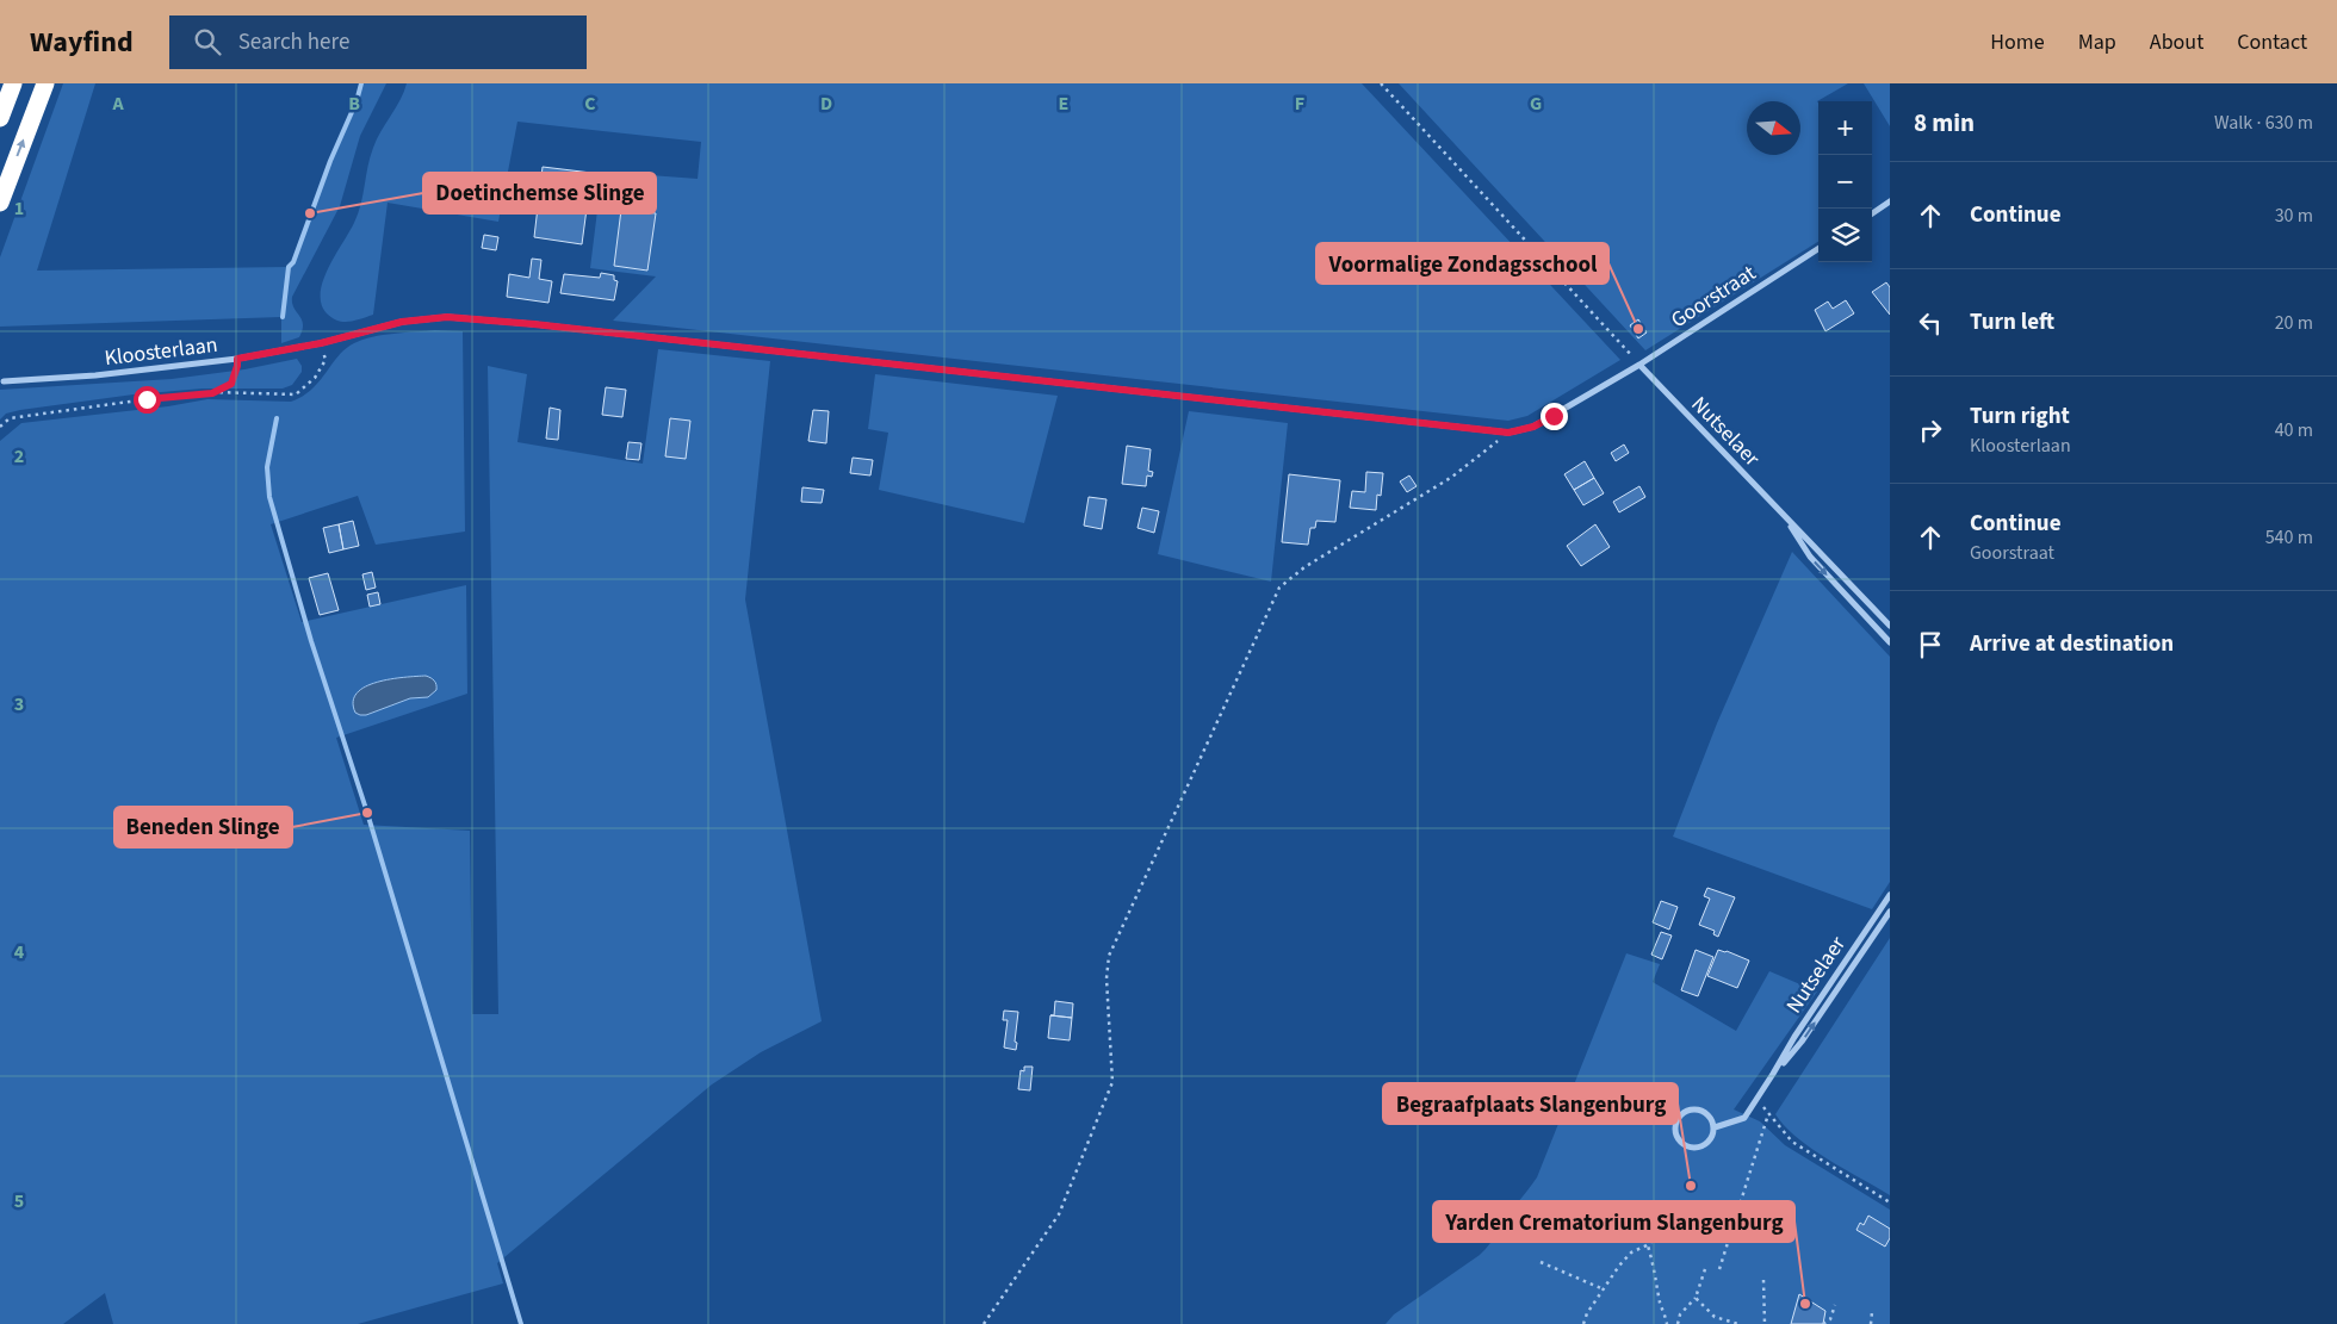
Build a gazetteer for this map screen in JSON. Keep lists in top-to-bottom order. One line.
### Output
{"streets":{"street":["Goorstraat","Kloosterlaan","Nutselaer"]},"crossings":[["Goorstraat","Kloosterlaan"],["Goorstraat","Nutselaer"]],"places":["Doetinchemse Slinge","Voormalige Zondagsschool","Beneden Slinge","Begraafplaats Slangenburg","Yarden Crematorium Slangenburg"],"north":"right","page":{"header":"Wayfind","search":"Search here","nav":["Home","Map","About","Contact"],"heading":["8 min","Walk · 630 m"],"map_buttons":["+","−"],"list":[["Continue","30 m"],["Turn left","20 m"],["Turn right","Kloosterlaan","40 m"],["Continue","Goorstraat","540 m"],"Arrive at destination"]},"grid":{"columns":["A","B","C","D","E","F","G"],"rows":["1","2","3","4","5"]}}
